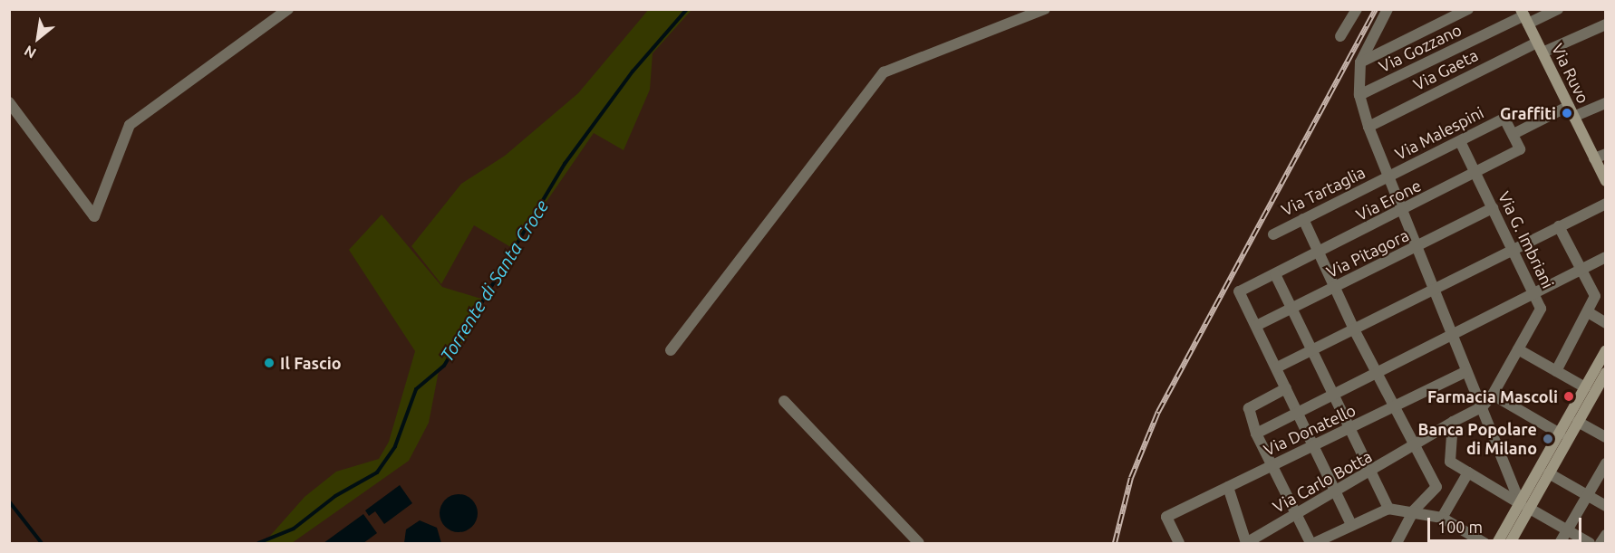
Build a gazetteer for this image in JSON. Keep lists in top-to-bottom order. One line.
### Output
{"streets":{"main road":["Via Ruvo"],"street":["Via Gozzano","Via Gaeta","Via Malespini","Via Tartaglia","Via Erone","Via G. Imbriani","Via Pitagora","Via Donatello","Via Carlo Botta"]},"crossings":[["Via Gozzano","Via Ruvo"],["Via Gaeta","Via Ruvo"],["Via Malespini","Via Tartaglia"],["Via Malespini","Via Erone"],["Via Malespini","Via G. Imbriani"],["Via Erone","Via G. Imbriani"],["Via Erone","Via Pitagora"],["Via G. Imbriani","Via Pitagora"],["Via G. Imbriani","Via Carlo Botta"]],"water":["Torrente di Santa Croce"],"places":["Graffiti","Il Fascio","Farmacia Mascoli","Banca Popolare di Milano"],"scale_bar":"100 m","north":"bottom left"}
